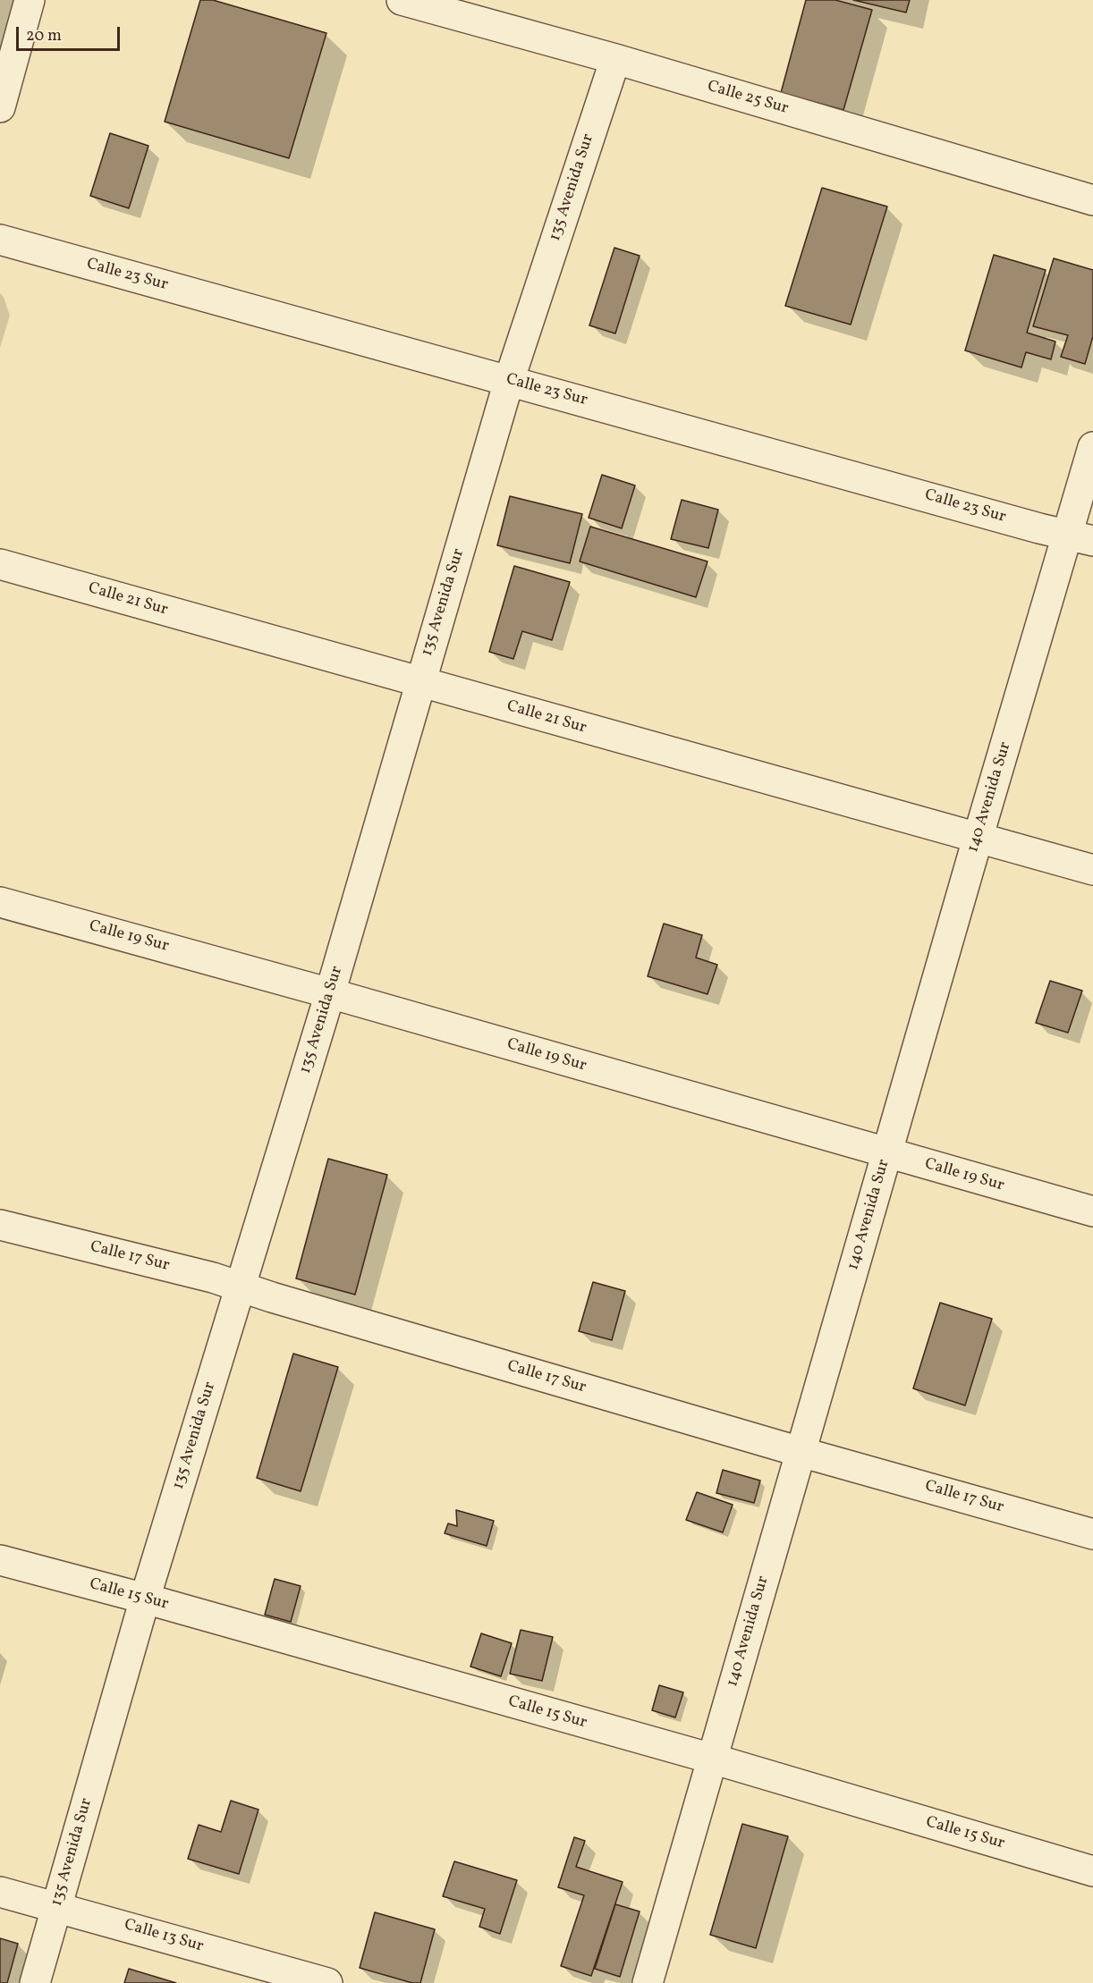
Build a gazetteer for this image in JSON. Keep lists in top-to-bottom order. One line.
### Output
{"streets":{"street":["Calle 25 Sur","135 Avenida Sur","Calle 23 Sur","Calle 21 Sur","140 Avenida Sur","Calle 19 Sur","Calle 17 Sur","Calle 15 Sur","Calle 13 Sur"]},"crossings":[["Calle 25 Sur","135 Avenida Sur"],["135 Avenida Sur","Calle 23 Sur"],["135 Avenida Sur","Calle 21 Sur"],["135 Avenida Sur","Calle 19 Sur"],["135 Avenida Sur","Calle 17 Sur"],["135 Avenida Sur","Calle 15 Sur"],["135 Avenida Sur","Calle 13 Sur"],["Calle 23 Sur","140 Avenida Sur"],["Calle 21 Sur","140 Avenida Sur"],["140 Avenida Sur","Calle 19 Sur"],["140 Avenida Sur","Calle 17 Sur"],["140 Avenida Sur","Calle 15 Sur"]],"scale_bar":"20 m"}
